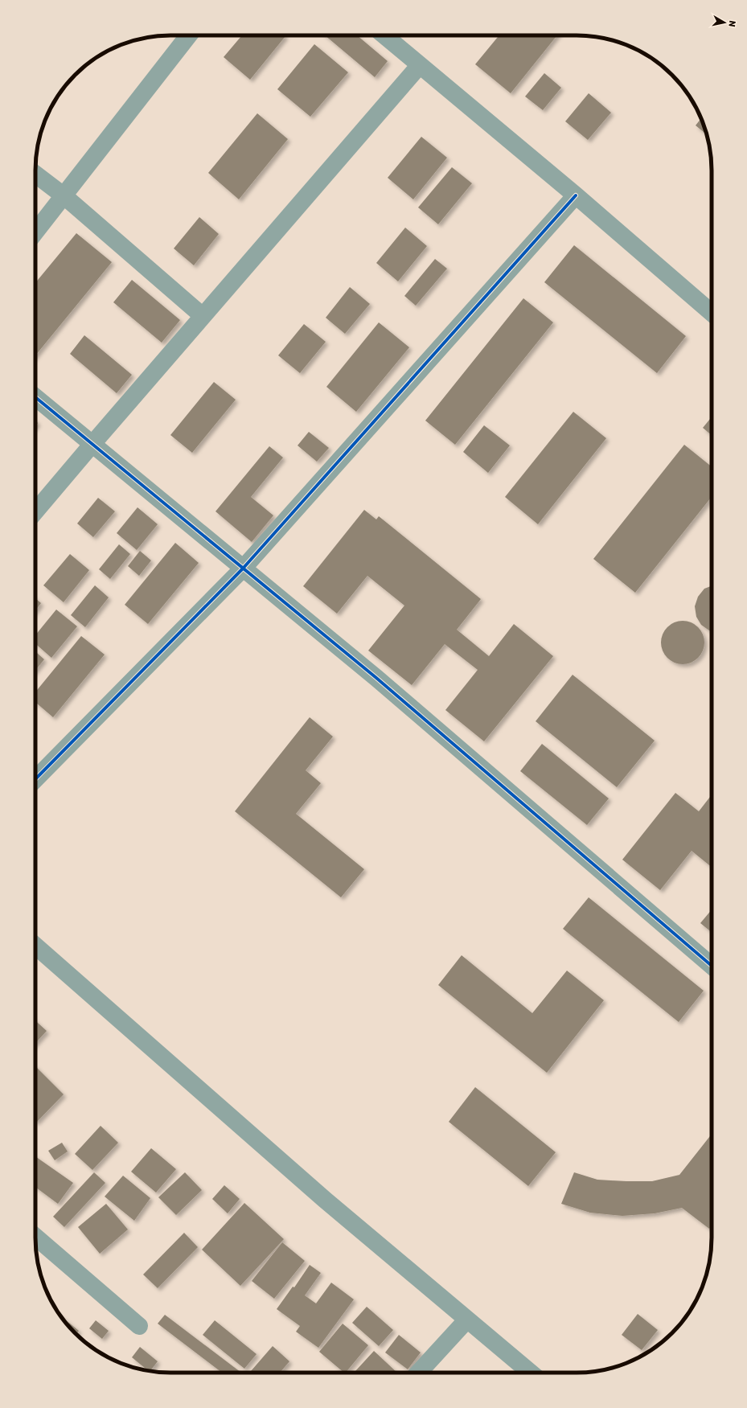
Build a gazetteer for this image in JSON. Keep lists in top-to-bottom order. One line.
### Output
{"north":"right"}
